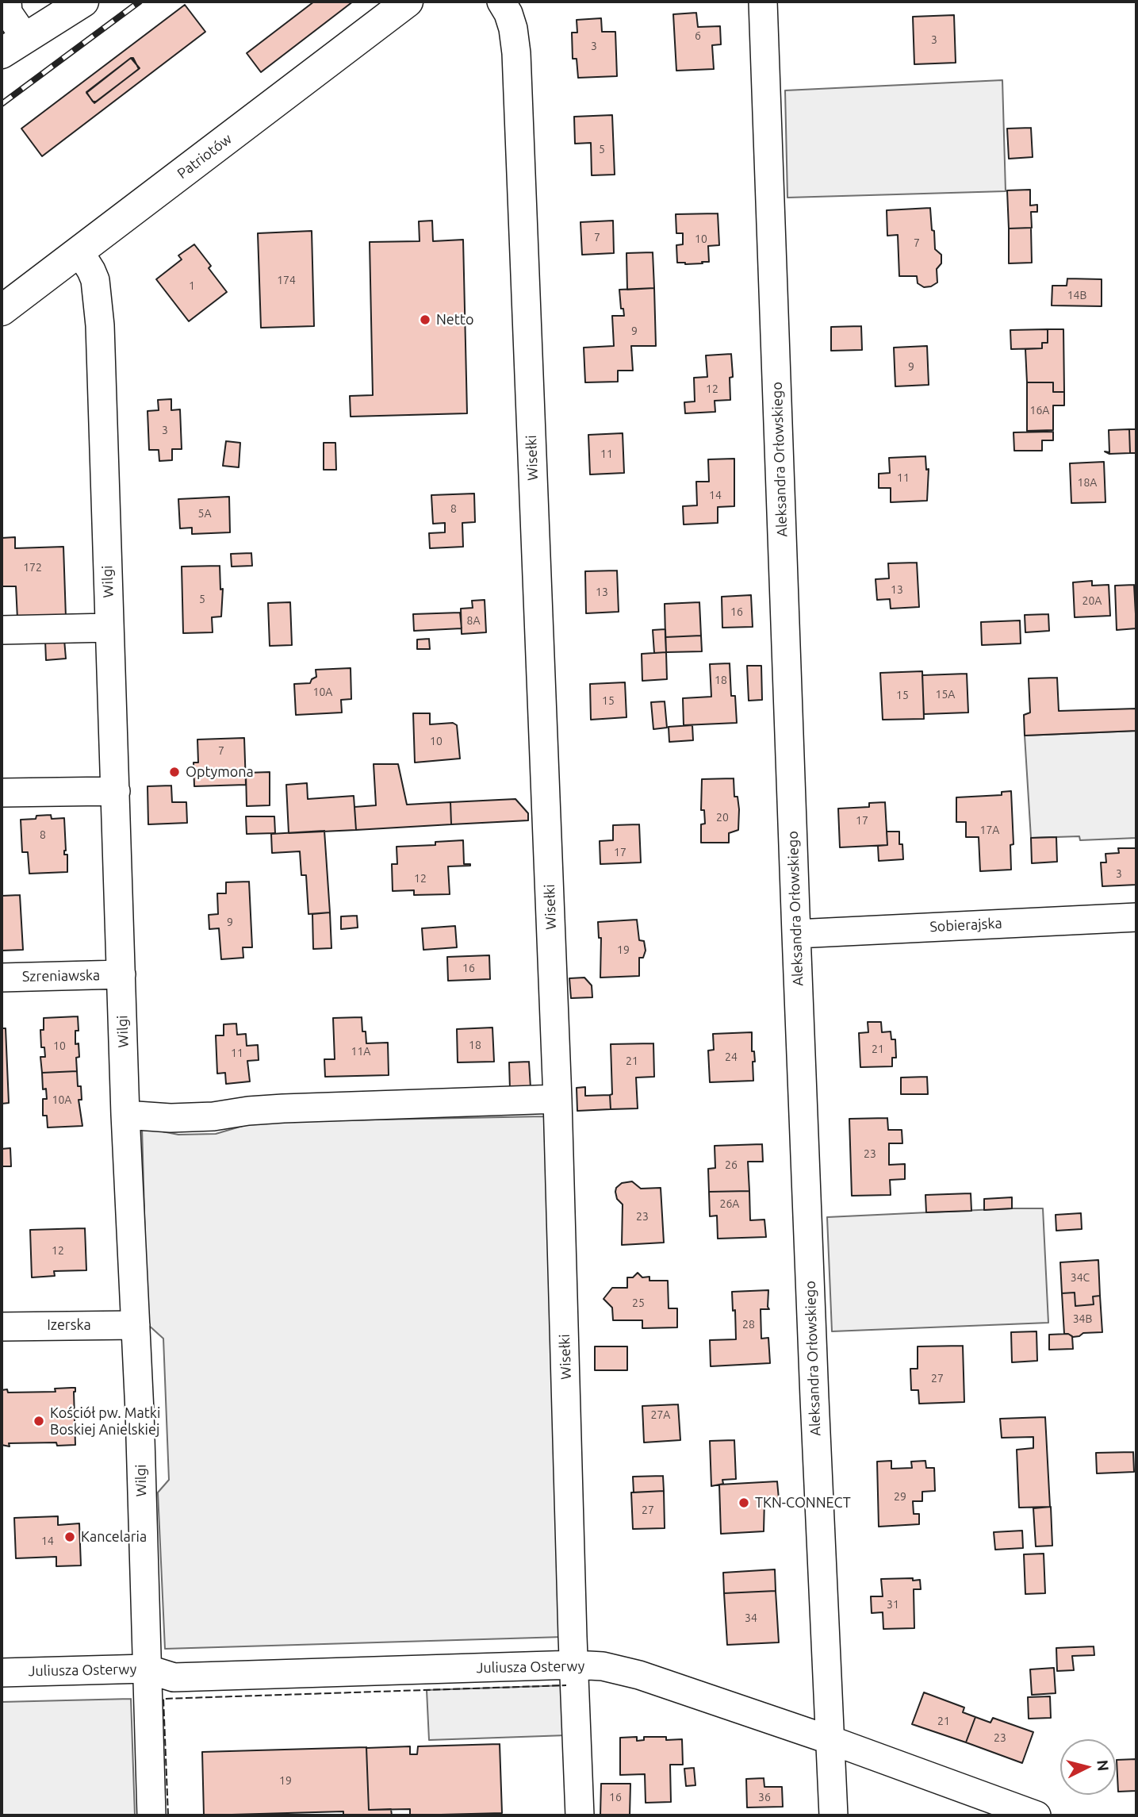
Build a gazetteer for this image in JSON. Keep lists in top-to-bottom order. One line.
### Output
{"streets":{"main road":["Patriotów"],"street":["Wisełki","Aleksandra Orłowskiego","Wilgi","Sobierajska","Szreniawska","Izerska","Juliusza Osterwy"]},"crossings":[["Patriotów","Wilgi"],["Wisełki","Juliusza Osterwy"],["Aleksandra Orłowskiego","Sobierajska"],["Aleksandra Orłowskiego","Juliusza Osterwy"],["Wilgi","Szreniawska"],["Wilgi","Izerska"],["Wilgi","Juliusza Osterwy"]],"places":["Netto","Optymona","Kościół pw. Matki Boskiej Anielskiej","TKN-CONNECT","Kancelaria"],"house_numbers":["6","3","3","5","7","10","7","174","1","14B","9","9","12","16A","3","11","11","18A","14","8","5A","172","13","13","5","20A","16","8A","18","10A","15A","15","15","10","7","20","17","17A","8","17","3","12","9","19","16","18","10","21","11A","11","24","21","10A","23","26","26A","23","12","34C","25","34B","28","27","27A","29","27","14","31","34","21","23","19","16","36"],"north":"right"}
